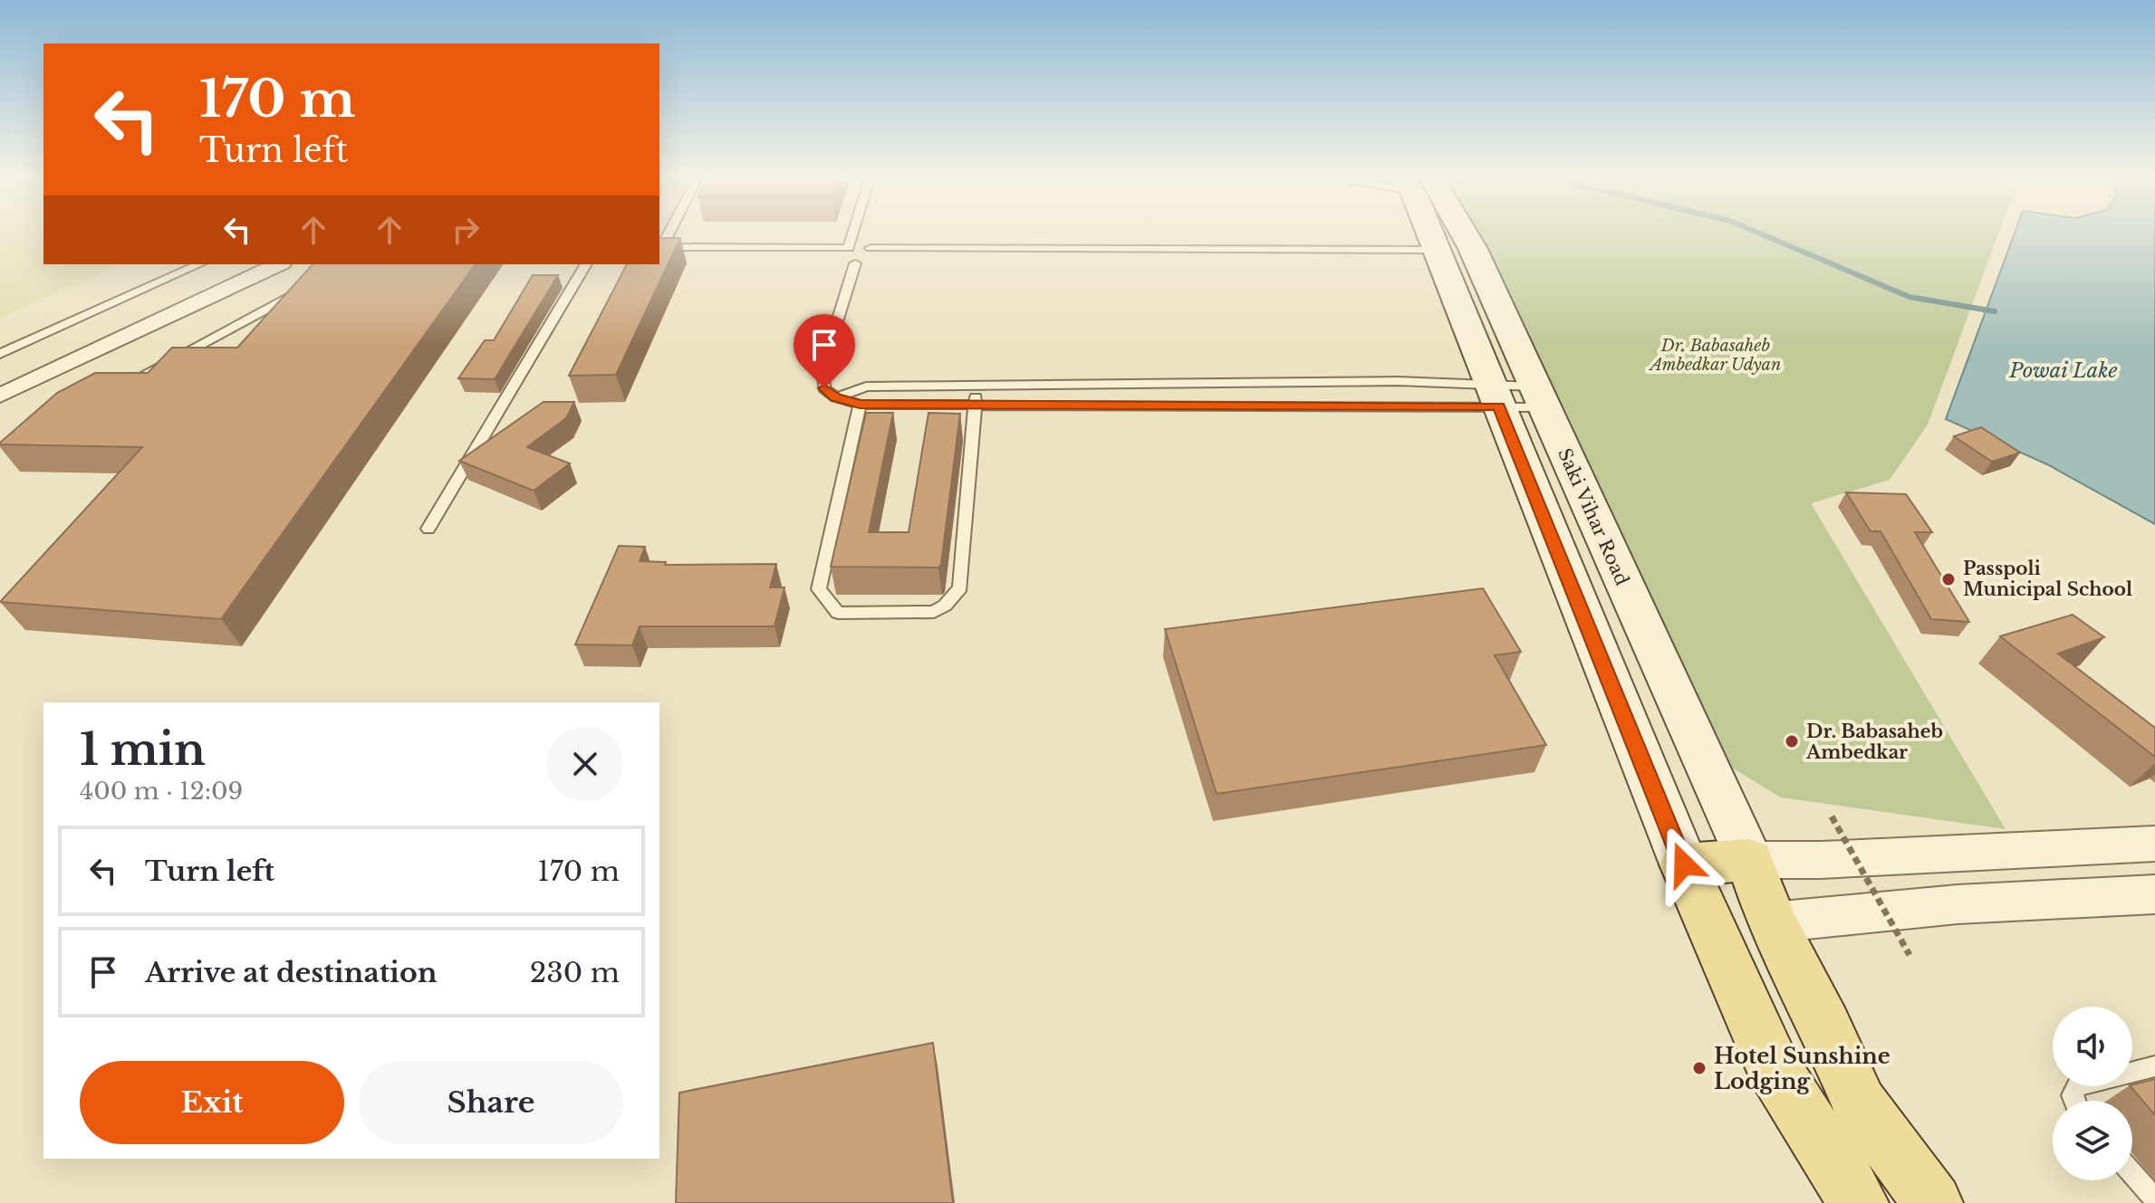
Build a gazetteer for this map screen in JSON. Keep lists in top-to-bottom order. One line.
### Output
{"streets":{"main road":["Saki Vihar Road"]},"water":["Powai Lake"],"parks":["Dr. Babasaheb Ambedkar Udyan"],"places":["Passpoli Municipal School","Dr. Babasaheb Ambedkar","Hotel Sunshine Lodging"],"page":{"turn":["170 m","Turn left"],"heading":["1 min","400 m · 12:09"],"list":[{"name":"Turn left","value":"170 m"},{"name":"Arrive at destination","value":"230 m"}],"buttons":["Exit","Share"]}}
